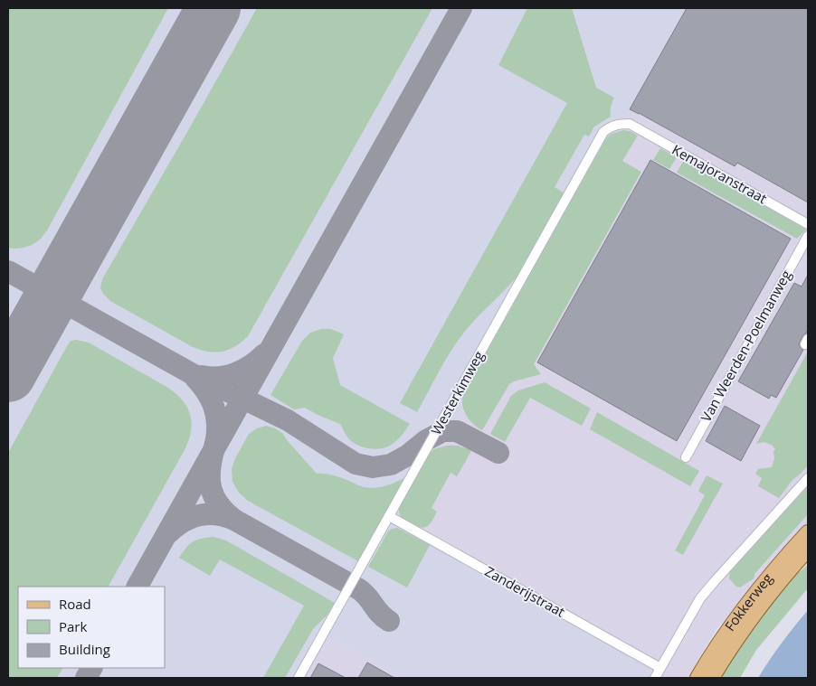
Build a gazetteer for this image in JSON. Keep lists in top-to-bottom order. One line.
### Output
{"streets":{"main road":["Fokkerweg"],"street":["Kemajoranstraat","Van Weerden-Poelmanweg","Westerkimweg","Zanderijstraat"]},"crossings":[["Kemajoranstraat","Westerkimweg"],["Westerkimweg","Zanderijstraat"]],"legend":["Road","Park","Building"]}
